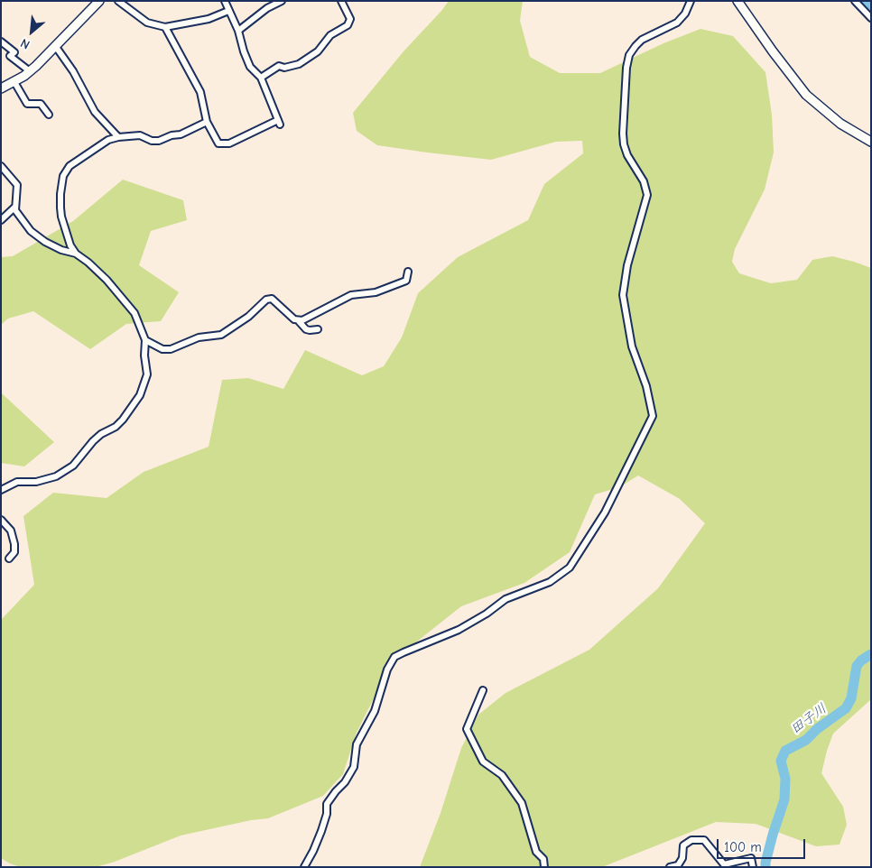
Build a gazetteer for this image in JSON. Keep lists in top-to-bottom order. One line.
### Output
{"water":["田子川"],"scale_bar":"100 m","north":"bottom left"}
